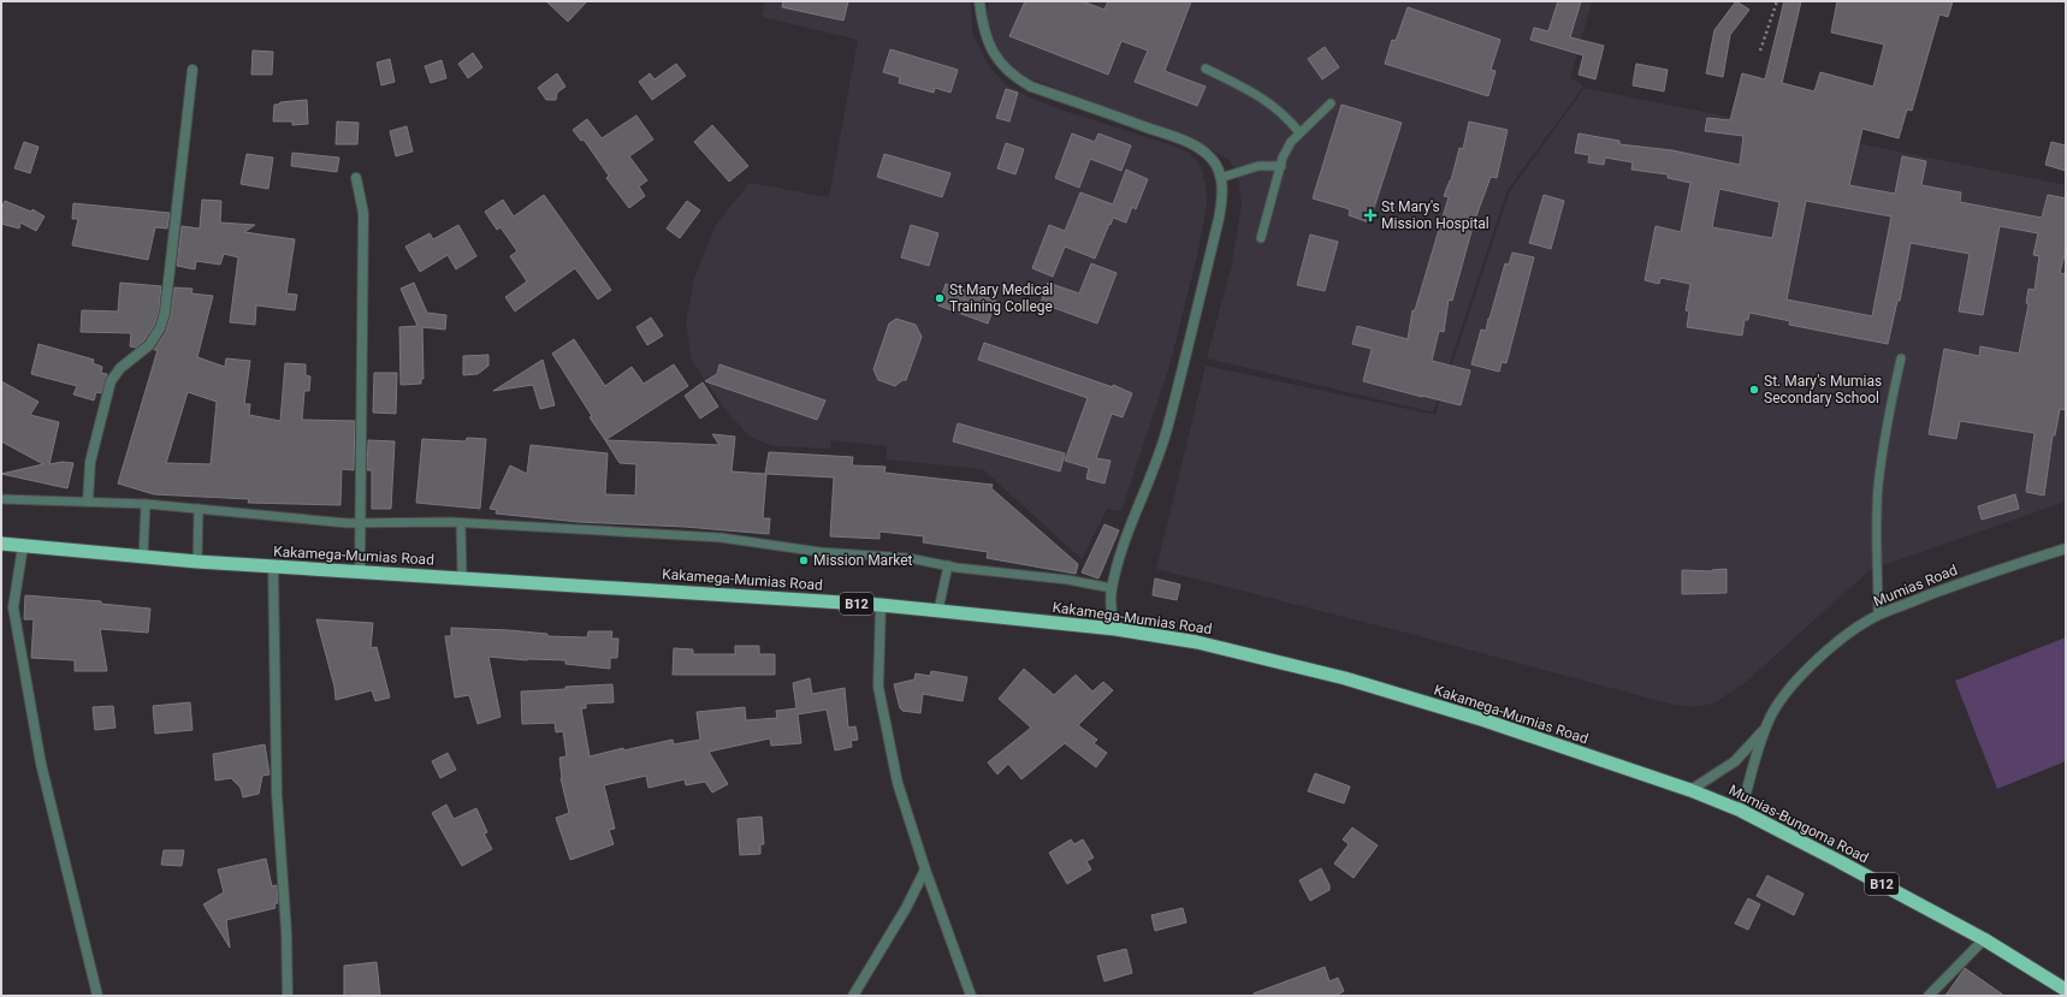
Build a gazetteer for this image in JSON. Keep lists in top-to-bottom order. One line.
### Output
{"streets":{"highway":["Kakamega-Mumias Road","B12","Mumias-Bungoma Road"],"street":["Mumias Road"]},"crossings":[["Kakamega-Mumias Road","Mumias Road"],["Kakamega-Mumias Road","Mumias-Bungoma Road"],["Mumias Road","Mumias-Bungoma Road"]],"places":{"health":["St Mary's Mission Hospital"],"other":["St Mary Medical Training College","St. Mary's Mumias Secondary School","Mission Market"]}}
